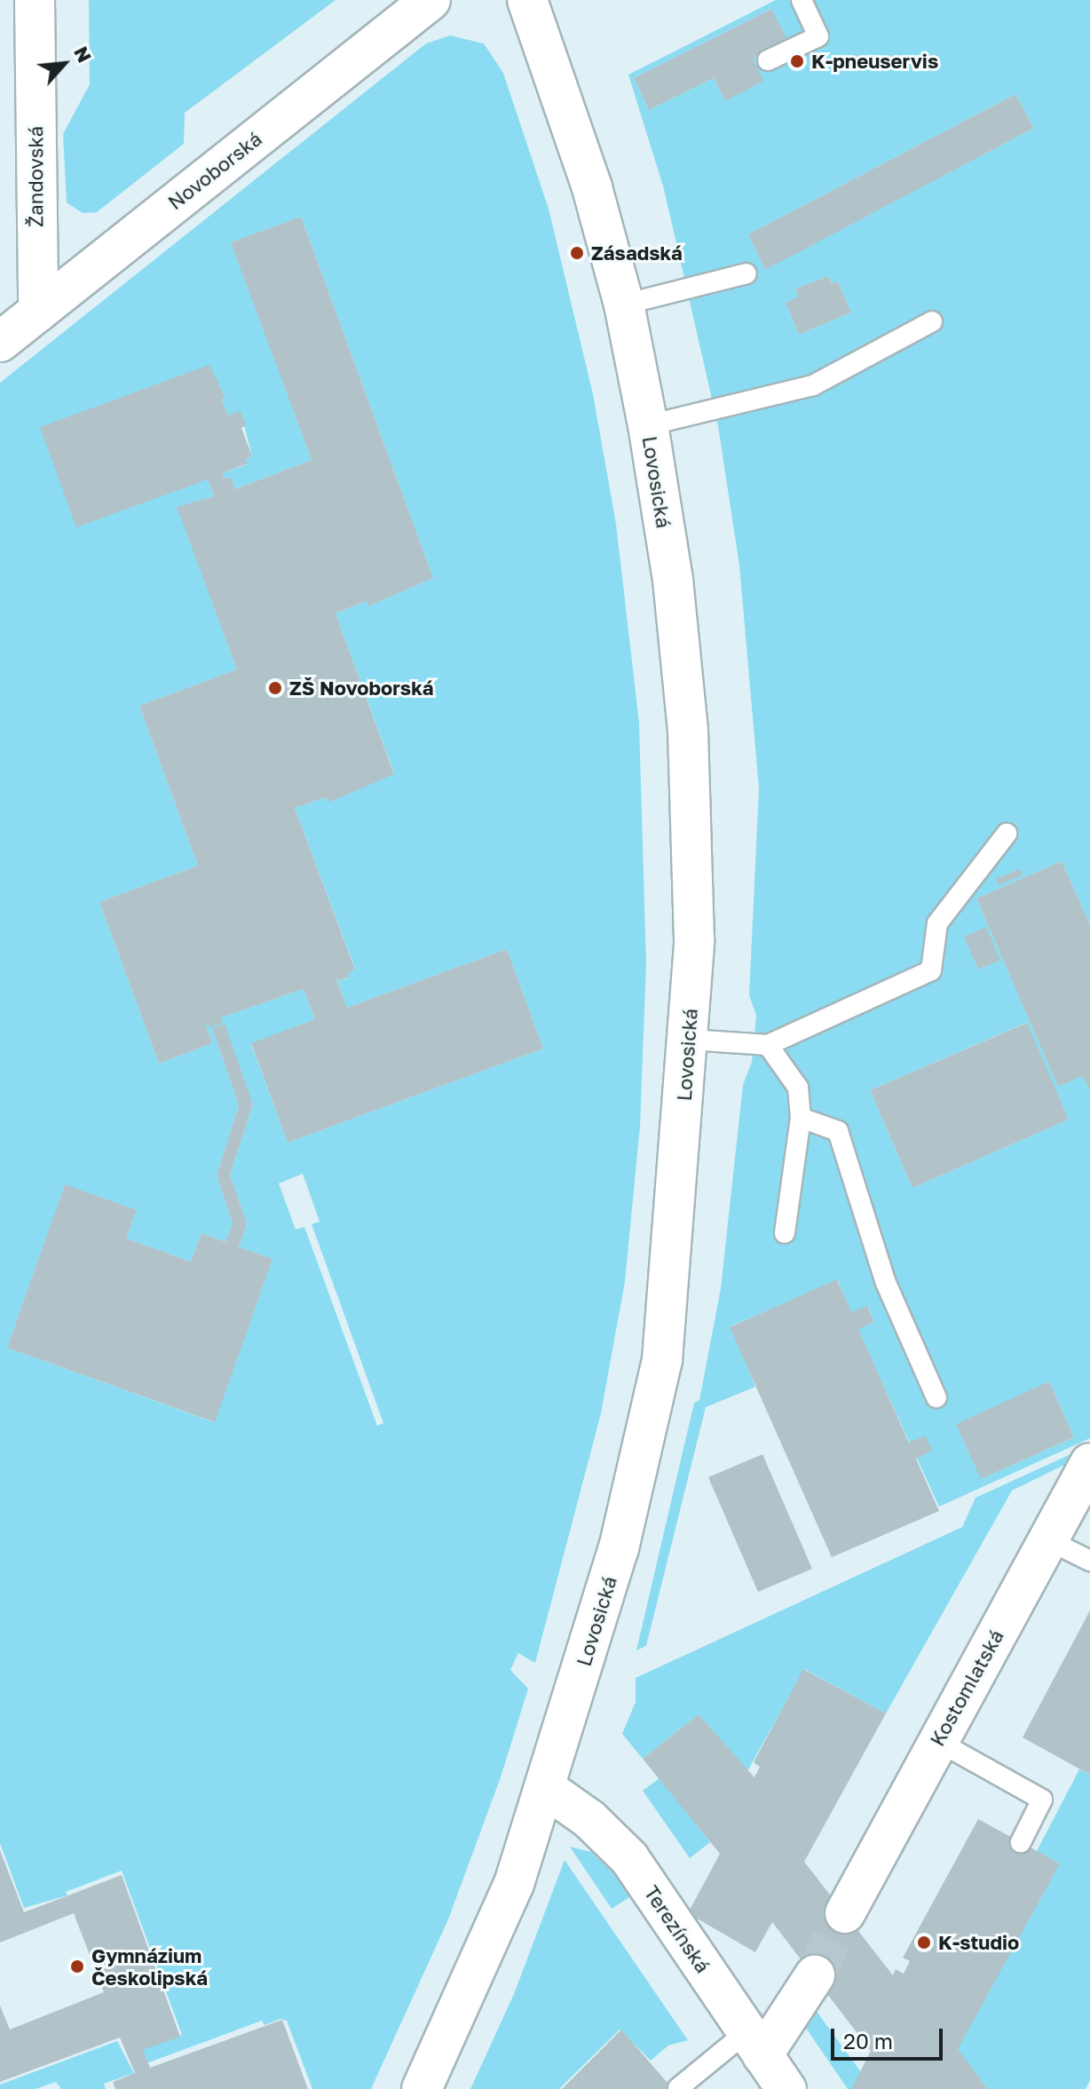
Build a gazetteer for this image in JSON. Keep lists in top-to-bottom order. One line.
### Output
{"streets":{"street":["Novoborská","Žandovská","Lovosická","Kostomlatská","Terezínská"]},"crossings":[["Novoborská","Žandovská"],["Lovosická","Terezínská"]],"places":["K-pneuservis","Zásadská","ZŠ Novoborská","K-studio","Gymnázium Českolipská"],"scale_bar":"20 m","north":"top right"}
